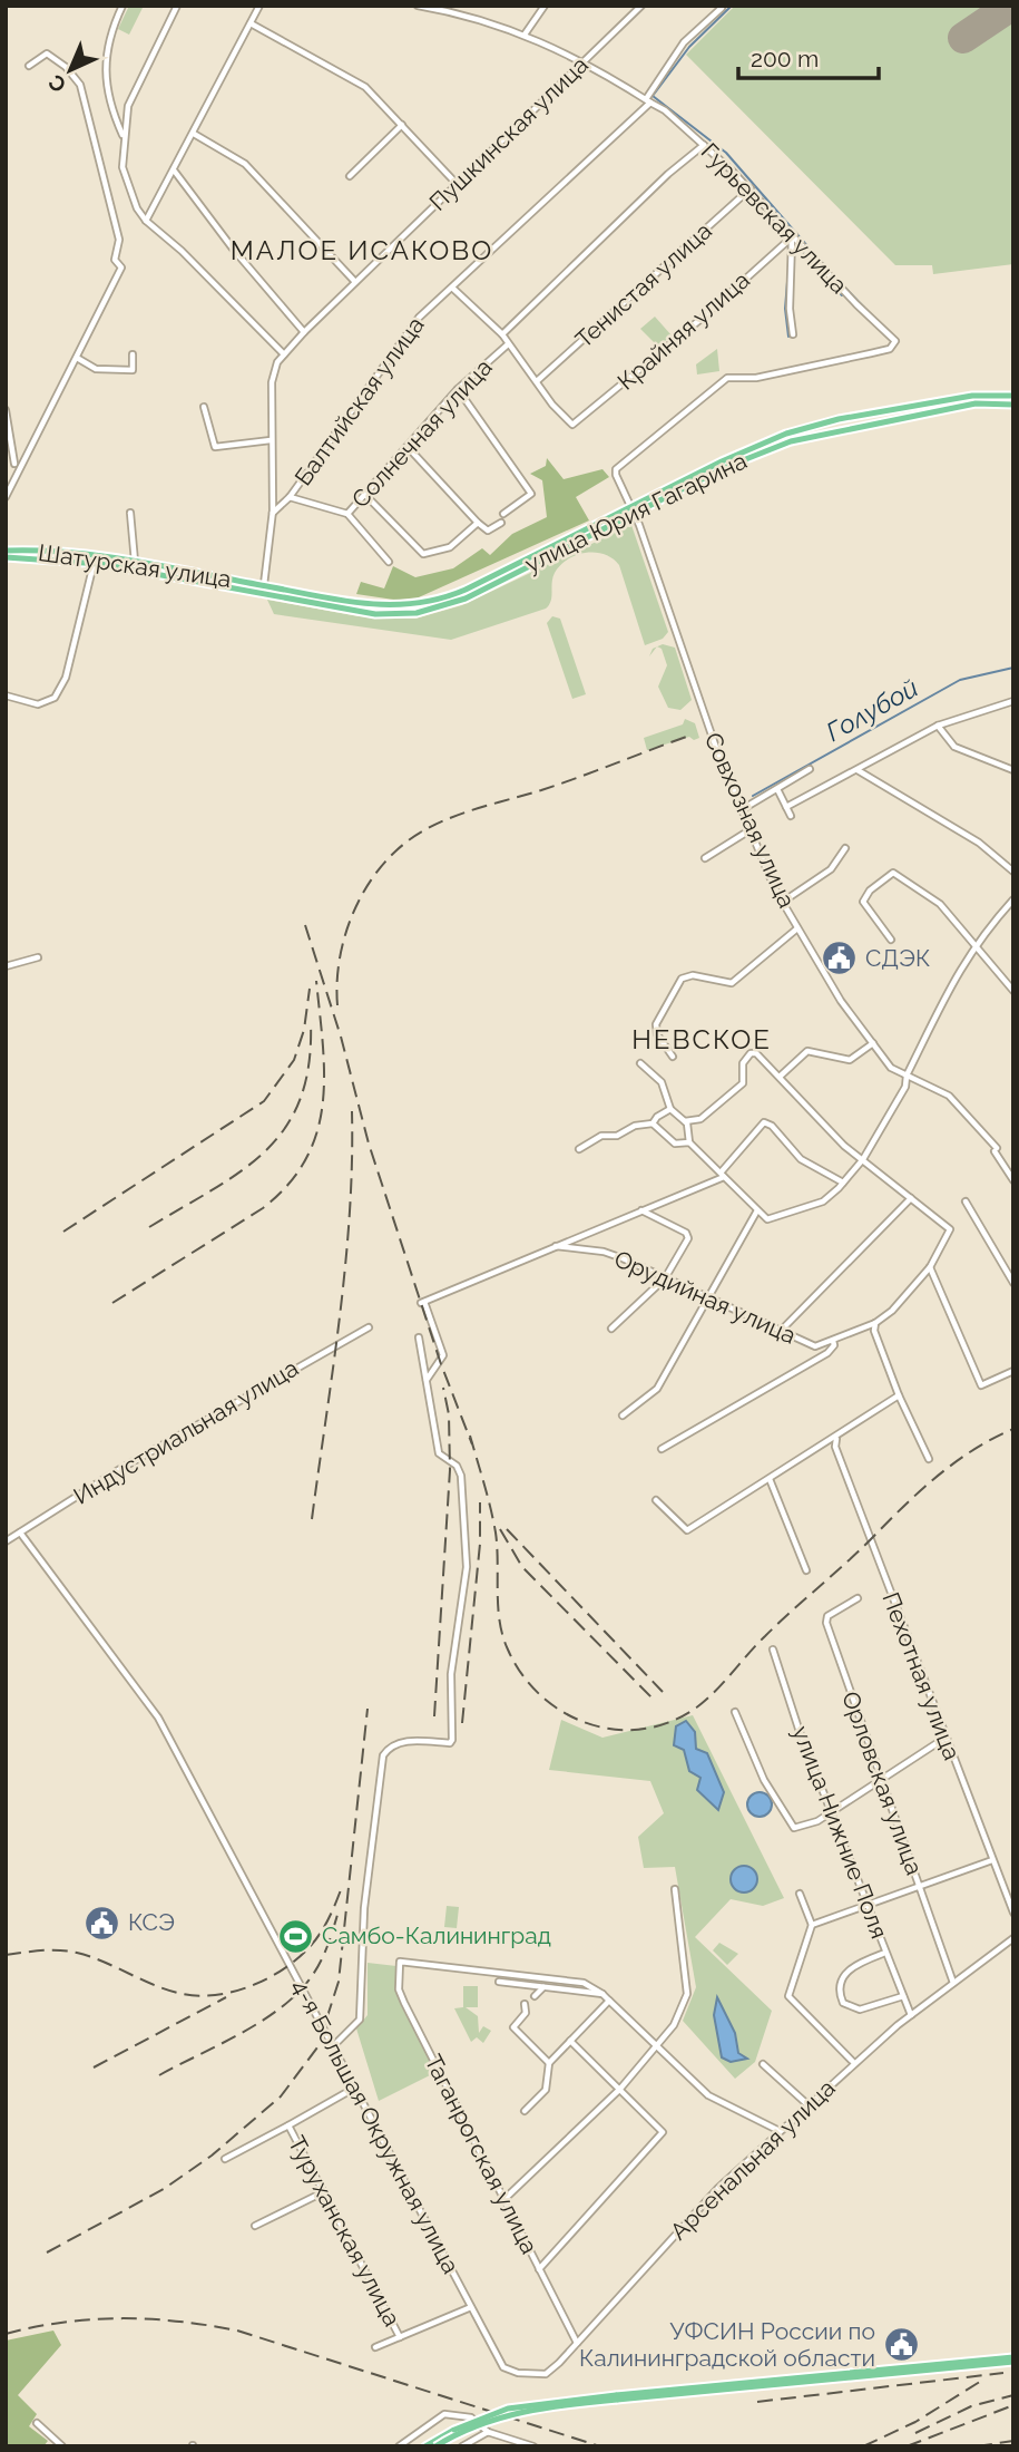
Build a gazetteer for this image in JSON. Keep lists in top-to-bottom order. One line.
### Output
{"streets":{"main road":["улица Юрия Гагарина","Шатурская улица"],"street":["Пушкинская улица","Гурьевская улица","Тенистая улица","Крайняя улица","Балтийская улица","Солнечная улица","Совхозная улица","Орудийная улица","Индустриальная улица","Пехотная улица","Орловская улица","улица Нижние Поля","4-я Большая Окружная улица","Таганрогская улица","Арсенальная улица","Туруханская улица"]},"crossings":[["Пушкинская улица","Гурьевская улица"],["Пушкинская улица","Балтийская улица"],["Пушкинская улица","улица Юрия Гагарина"],["Пушкинская улица","Шатурская улица"],["Гурьевская улица","Тенистая улица"],["Гурьевская улица","Крайняя улица"],["Гурьевская улица","Балтийская улица"],["Гурьевская улица","Солнечная улица"],["Гурьевская улица","Совхозная улица"],["Тенистая улица","Крайняя улица"],["Балтийская улица","Солнечная улица"],["улица Юрия Гагарина","Шатурская улица"],["улица Юрия Гагарина","Совхозная улица"],["Индустриальная улица","4-я Большая Окружная улица"],["Орловская улица","Арсенальная улица"],["улица Нижние Поля","Арсенальная улица"],["4-я Большая Окружная улица","Арсенальная улица"],["4-я Большая Окружная улица","Туруханская улица"],["Таганрогская улица","Арсенальная улица"]],"districts":["МАЛОЕ ИСАКОВО","НЕВСКОЕ"],"water":["Голубой"],"places":{"public building":["СДЭК","КСЭ","УФСИН России по Калининградской области"],"sports":["Самбо-Калининград"]},"scale_bar":"200 m","north":"bottom left"}
